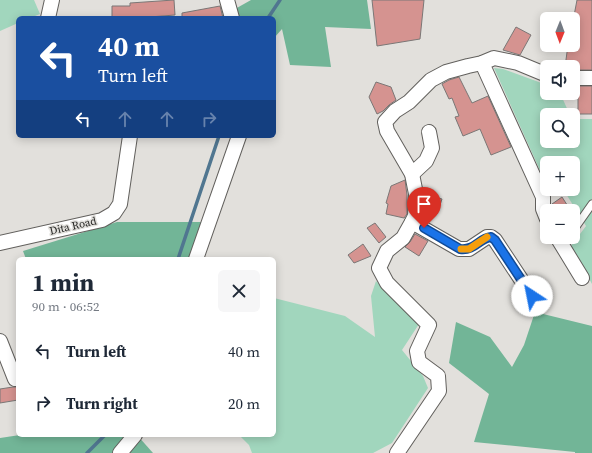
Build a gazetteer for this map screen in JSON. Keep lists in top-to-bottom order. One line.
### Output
{"streets":{"street":["Dita Road"]},"north":"bottom","page":{"map_buttons":["+","−"],"turn":["40 m","Turn left"],"heading":["1 min","90 m · 06:52"],"list":[{"name":"Turn left","value":"40 m"},{"name":"Turn right","value":"20 m"}]}}
